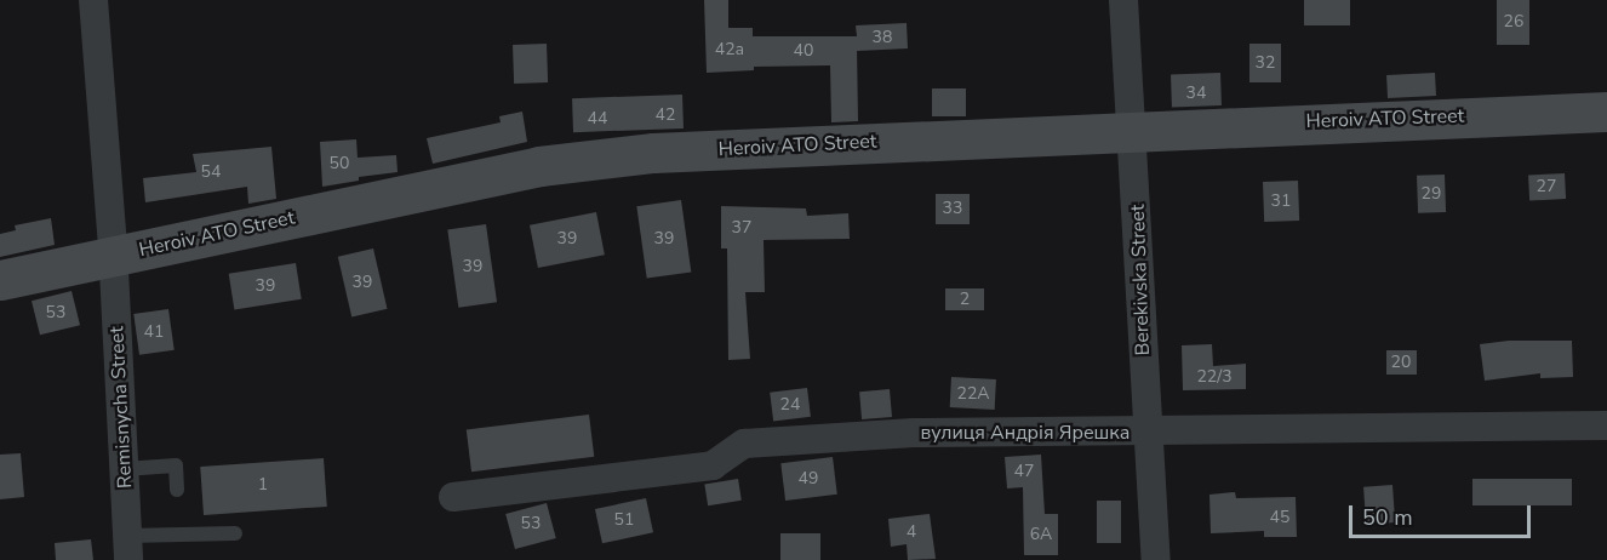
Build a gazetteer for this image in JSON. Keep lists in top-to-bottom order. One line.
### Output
{"streets":{"street":["Heroiv ATO Street","Berekivska Street","Remisnycha Street","вулиця Андрія Ярешка"]},"crossings":[["Heroiv ATO Street","Berekivska Street"],["Heroiv ATO Street","Remisnycha Street"],["Berekivska Street","вулиця Андрія Ярешка"]],"house_numbers":["26","38","42а","40","32","34","42","44","50","54","27","29","31","33","37","39","39","39","39","39","2","53","41","20","22/3","22А","24","47","49","1","45","51","53","4","6A"],"scale_bar":"50 m"}
